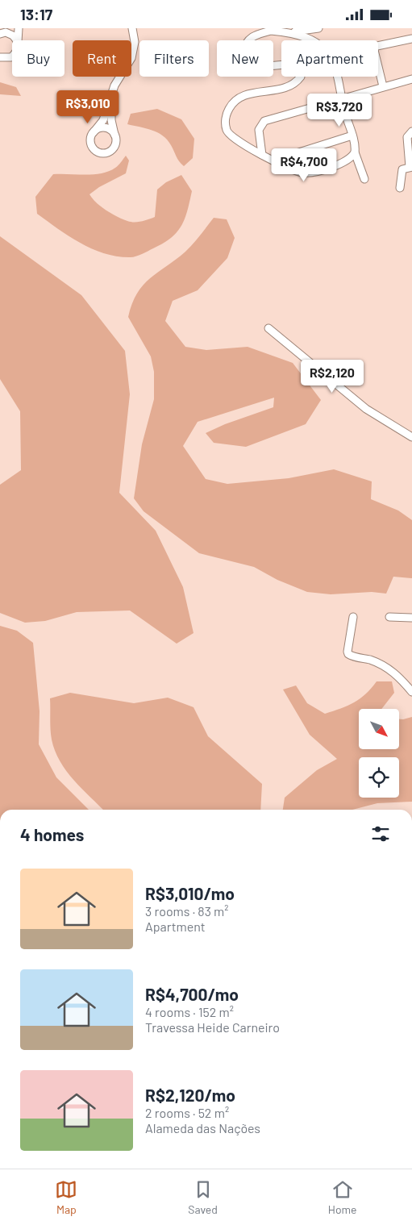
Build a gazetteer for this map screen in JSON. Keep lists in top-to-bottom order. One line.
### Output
{"north":"bottom right","page":{"status":"13:17","chip":["Buy","Rent","Filters","New","Apartment"],"price":["R$3,010","R$3,720","R$4,700","R$2,120"],"heading":"4 homes","list":[{"name":"R$3,010/mo","note":"3 rooms · 83 m² · Apartment"},{"name":"R$4,700/mo","note":"4 rooms · 152 m² · Travessa Heide Carneiro"},{"name":"R$2,120/mo","note":"2 rooms · 52 m² · Alameda das Nações"}],"tabs":["Map","Saved","Home"]}}
